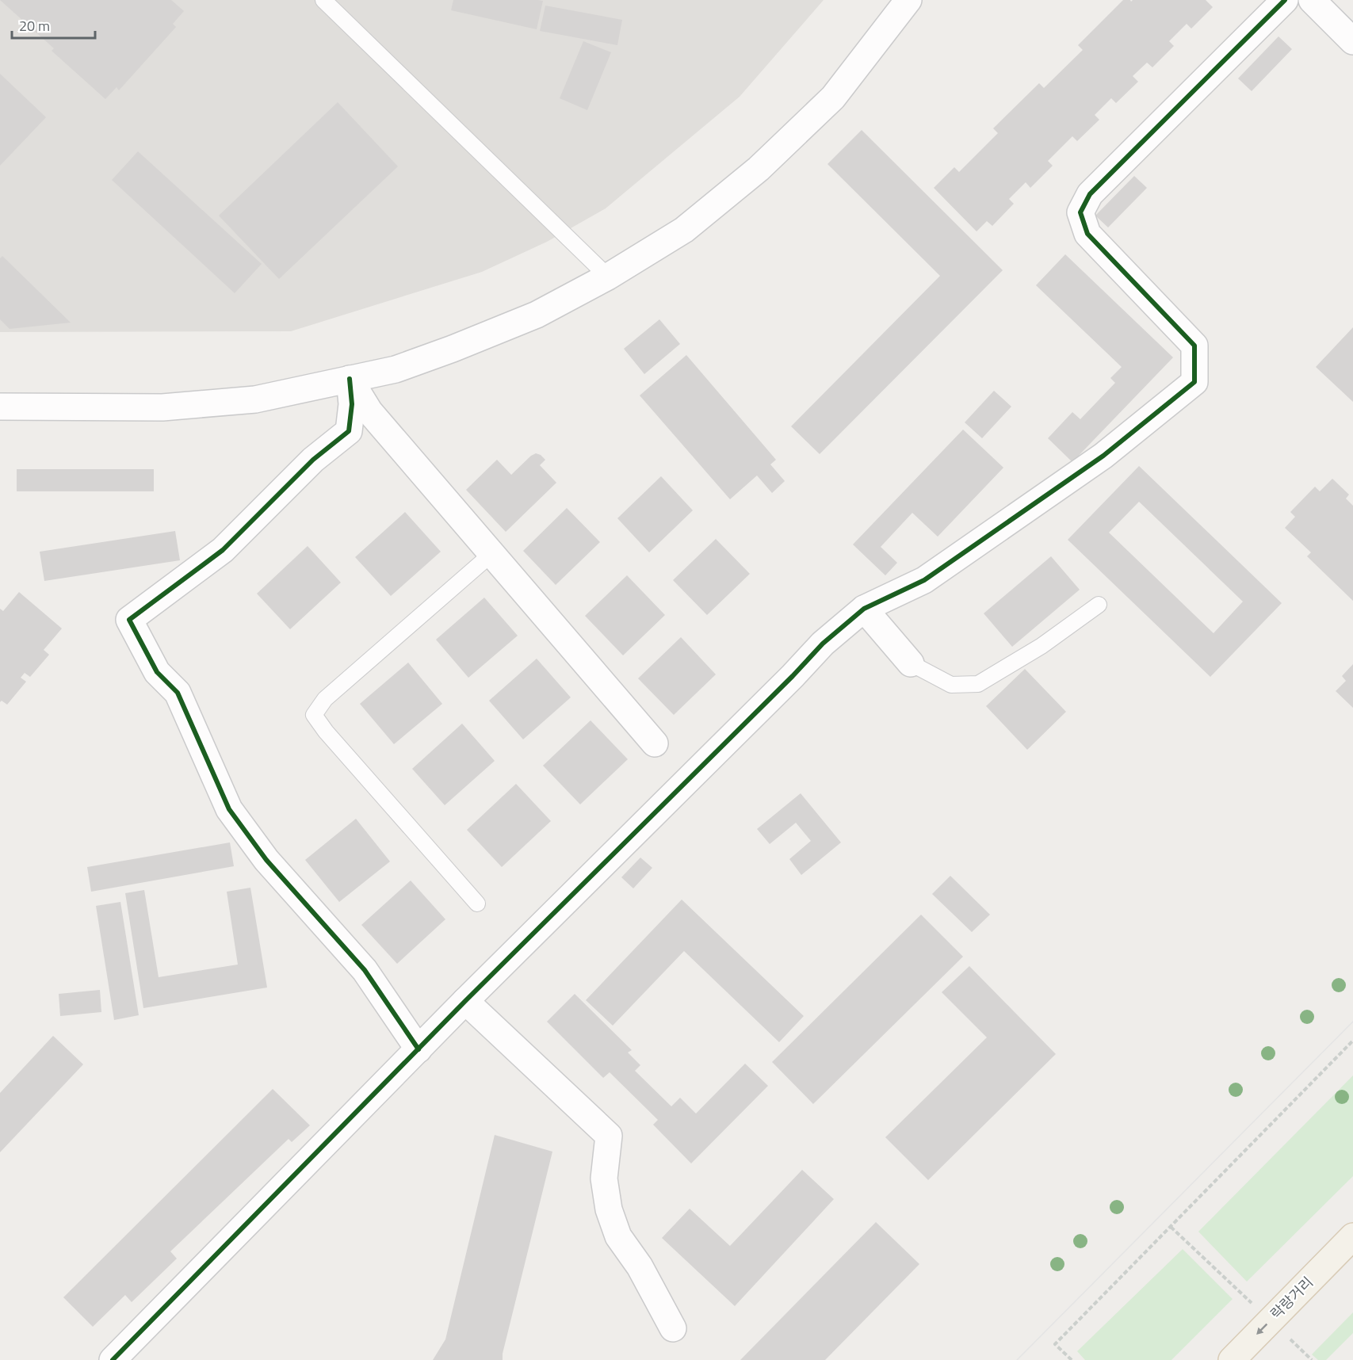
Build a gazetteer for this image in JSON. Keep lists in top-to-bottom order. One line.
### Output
{"streets":{"main road":["락랑거리"]},"scale_bar":"20 m"}
